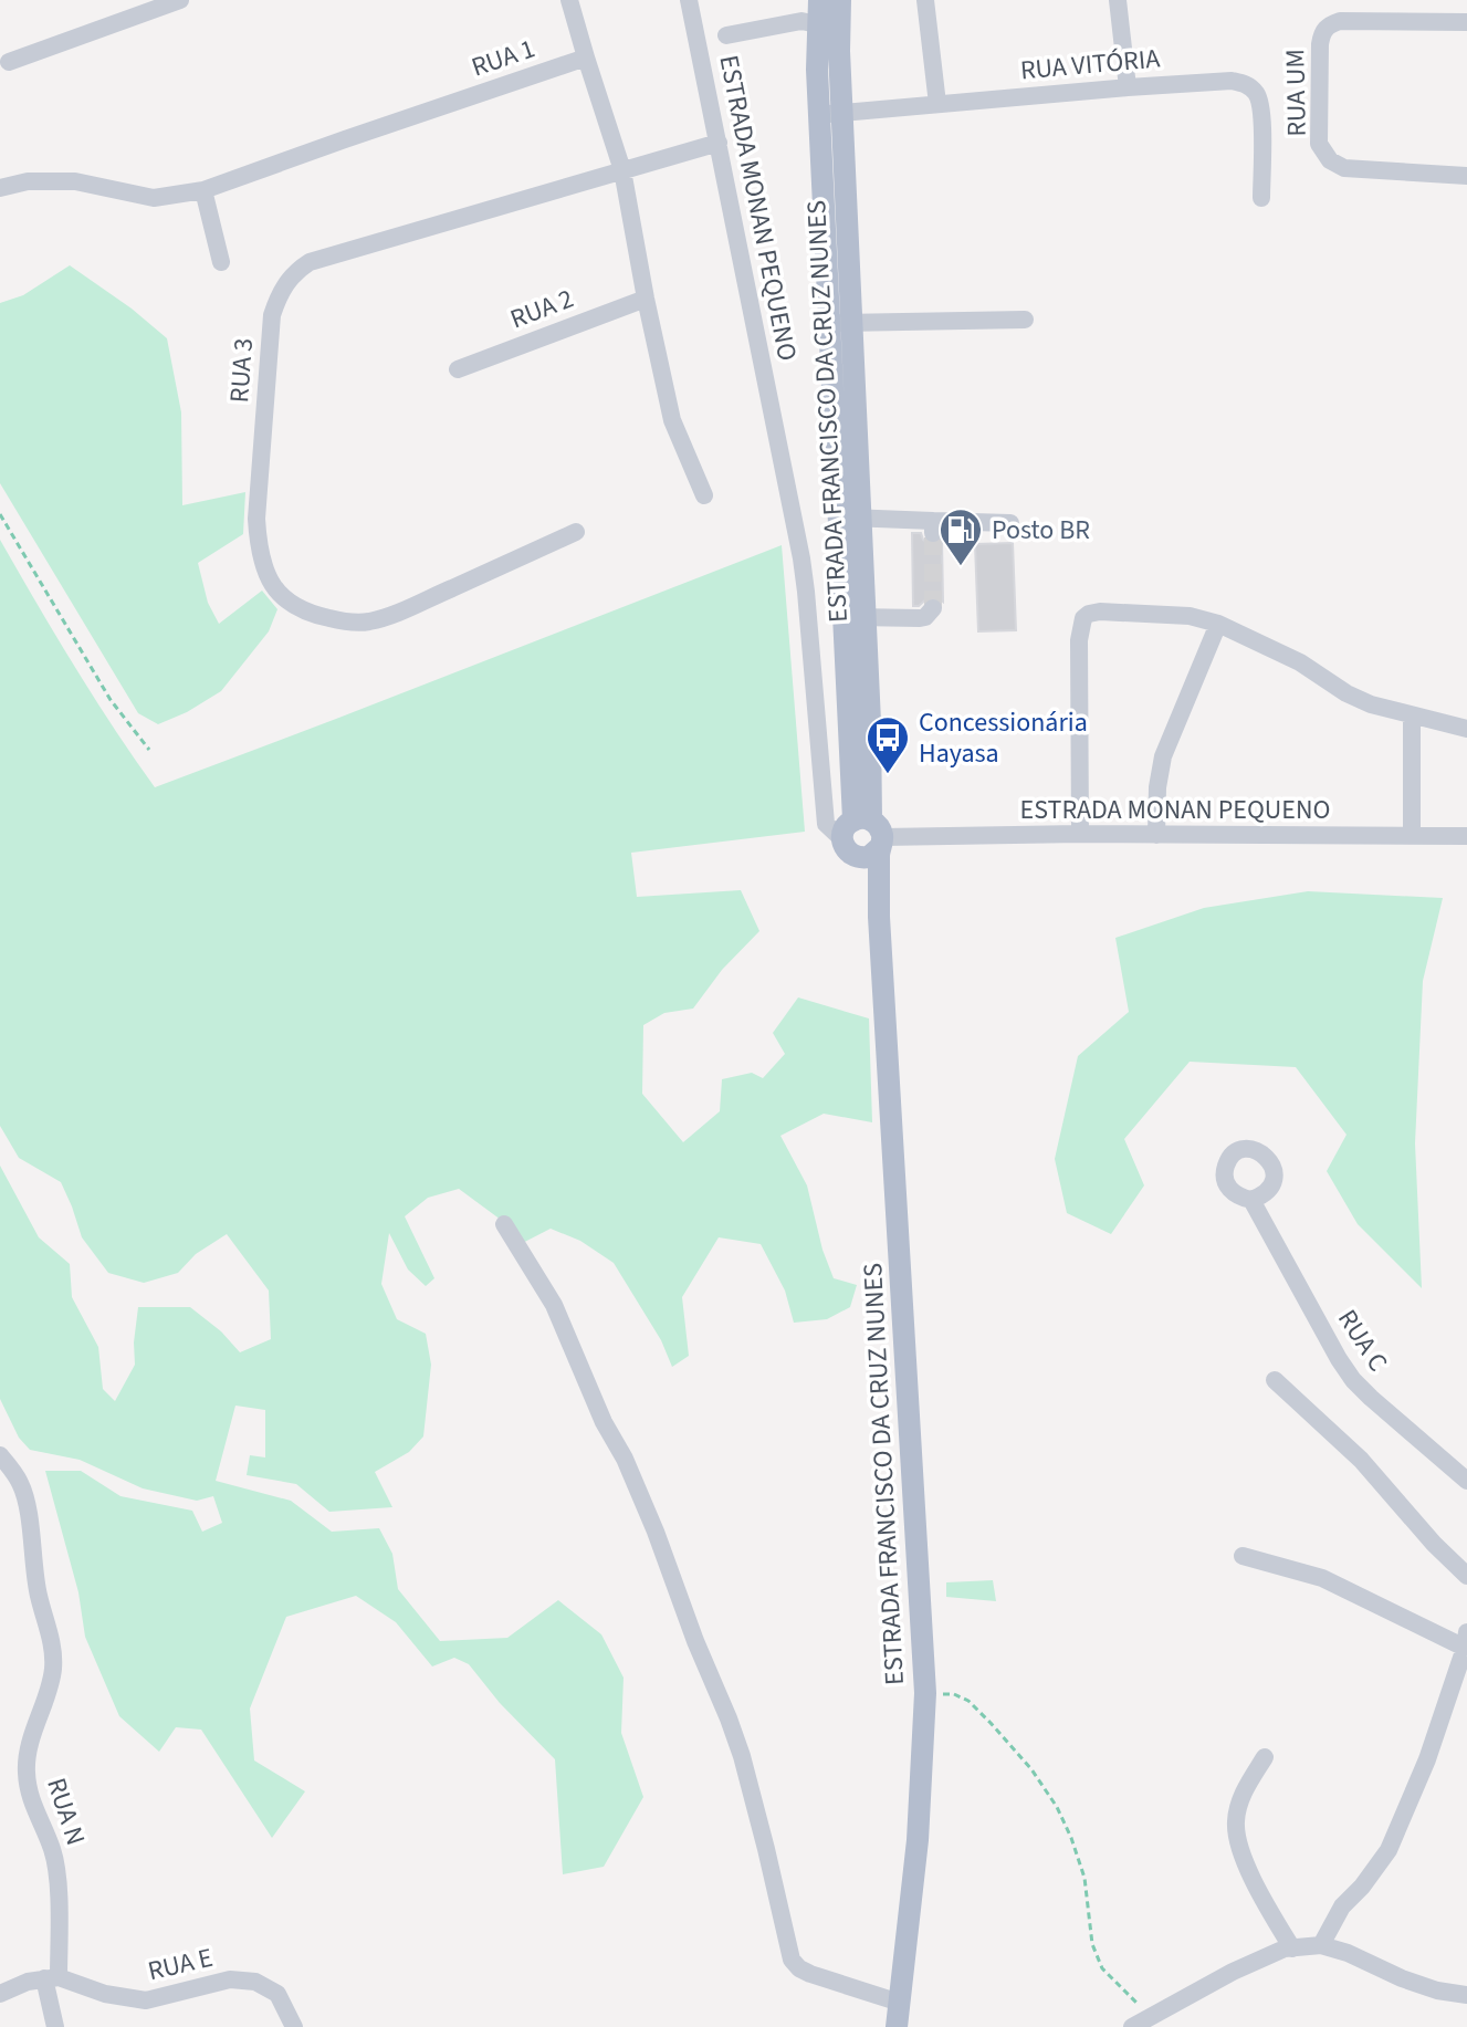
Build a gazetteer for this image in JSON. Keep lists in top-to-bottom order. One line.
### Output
{"streets":{"main road":["ESTRADA FRANCISCO DA CRUZ NUNES"],"street":["RUA 1","RUA VITÓRIA","RUA UM","ESTRADA MONAN PEQUENO","RUA 2","RUA 3","RUA C","RUA N","RUA E"]},"crossings":[["RUA VITÓRIA","ESTRADA FRANCISCO DA CRUZ NUNES"],["ESTRADA MONAN PEQUENO","RUA 3"],["ESTRADA MONAN PEQUENO","ESTRADA FRANCISCO DA CRUZ NUNES"],["RUA N","RUA E"]],"places":{"fuel station":["Posto BR"],"bus stop":["Concessionária Hayasa"]}}
